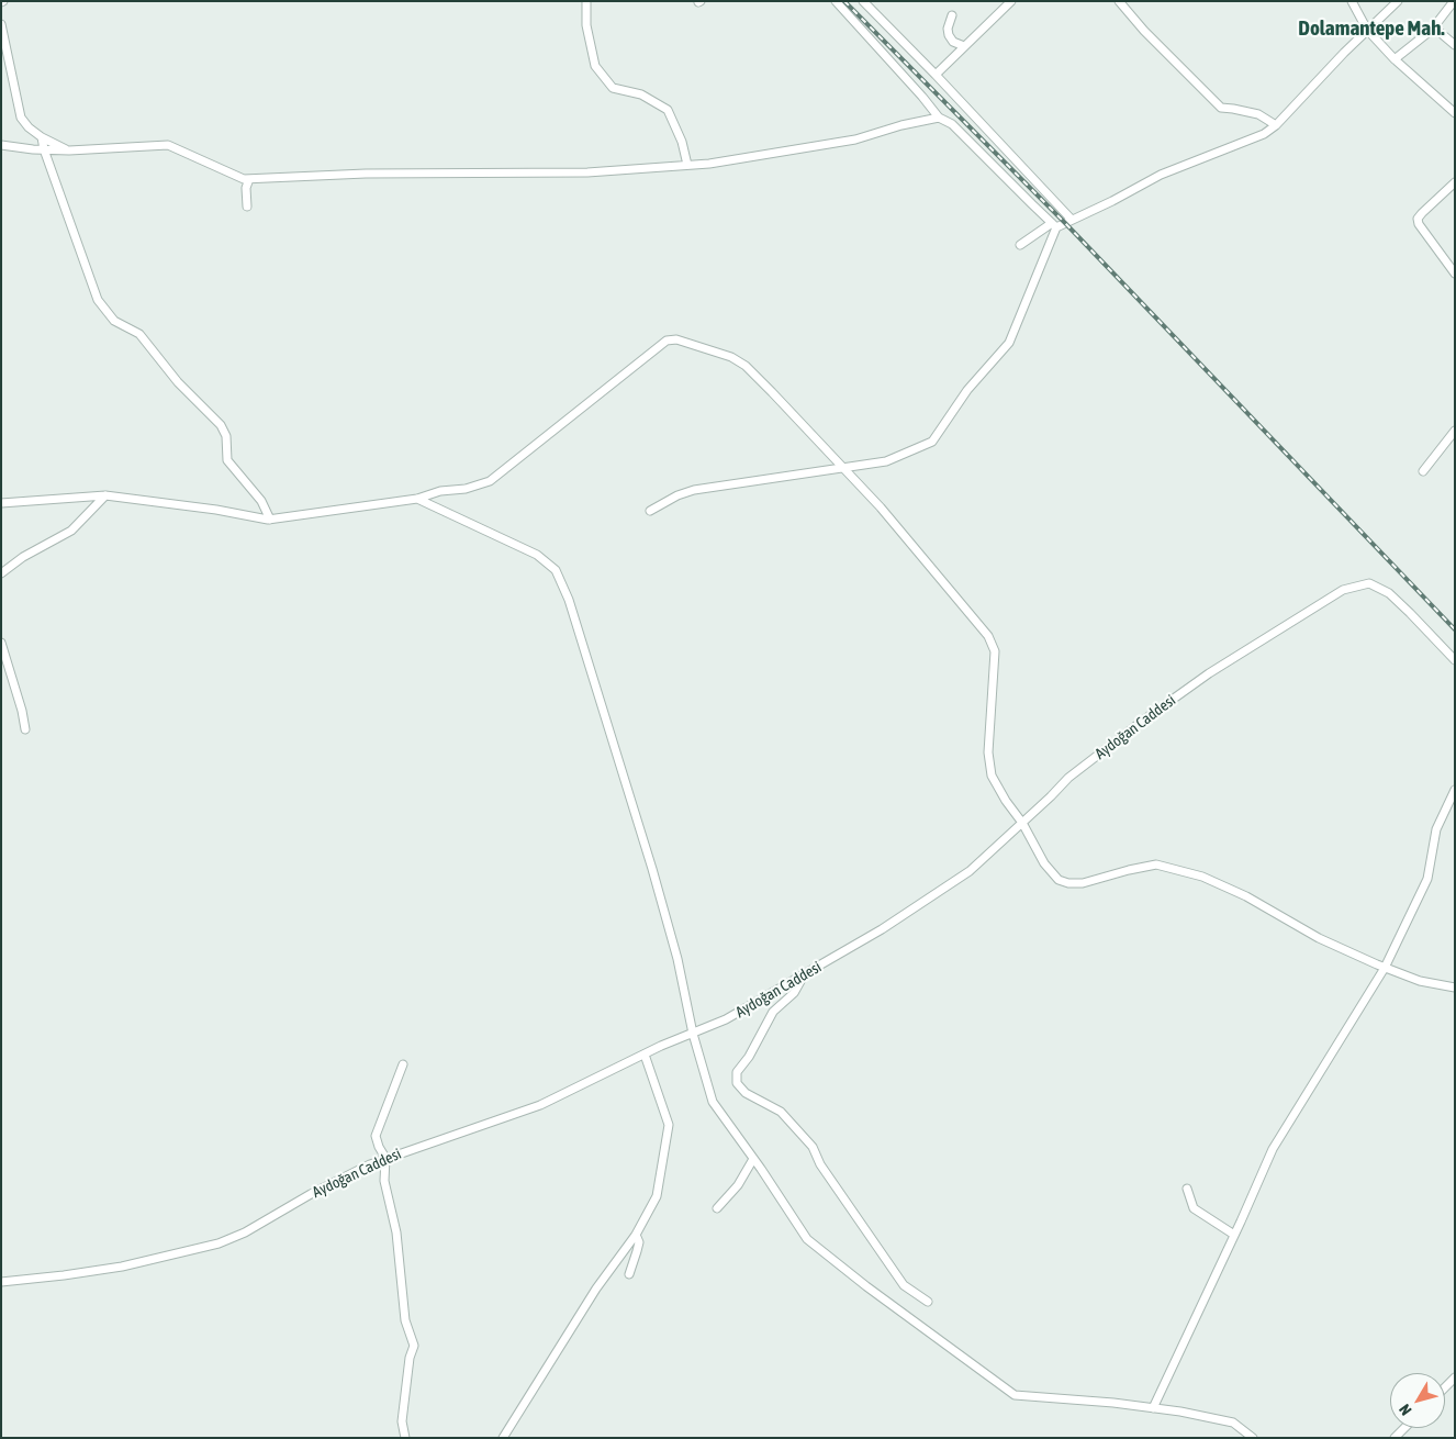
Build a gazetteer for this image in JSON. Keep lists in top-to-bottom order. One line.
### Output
{"streets":{"street":["Aydoğan Caddesi"]},"districts":["Dolamantepe Mah."],"north":"bottom left"}
